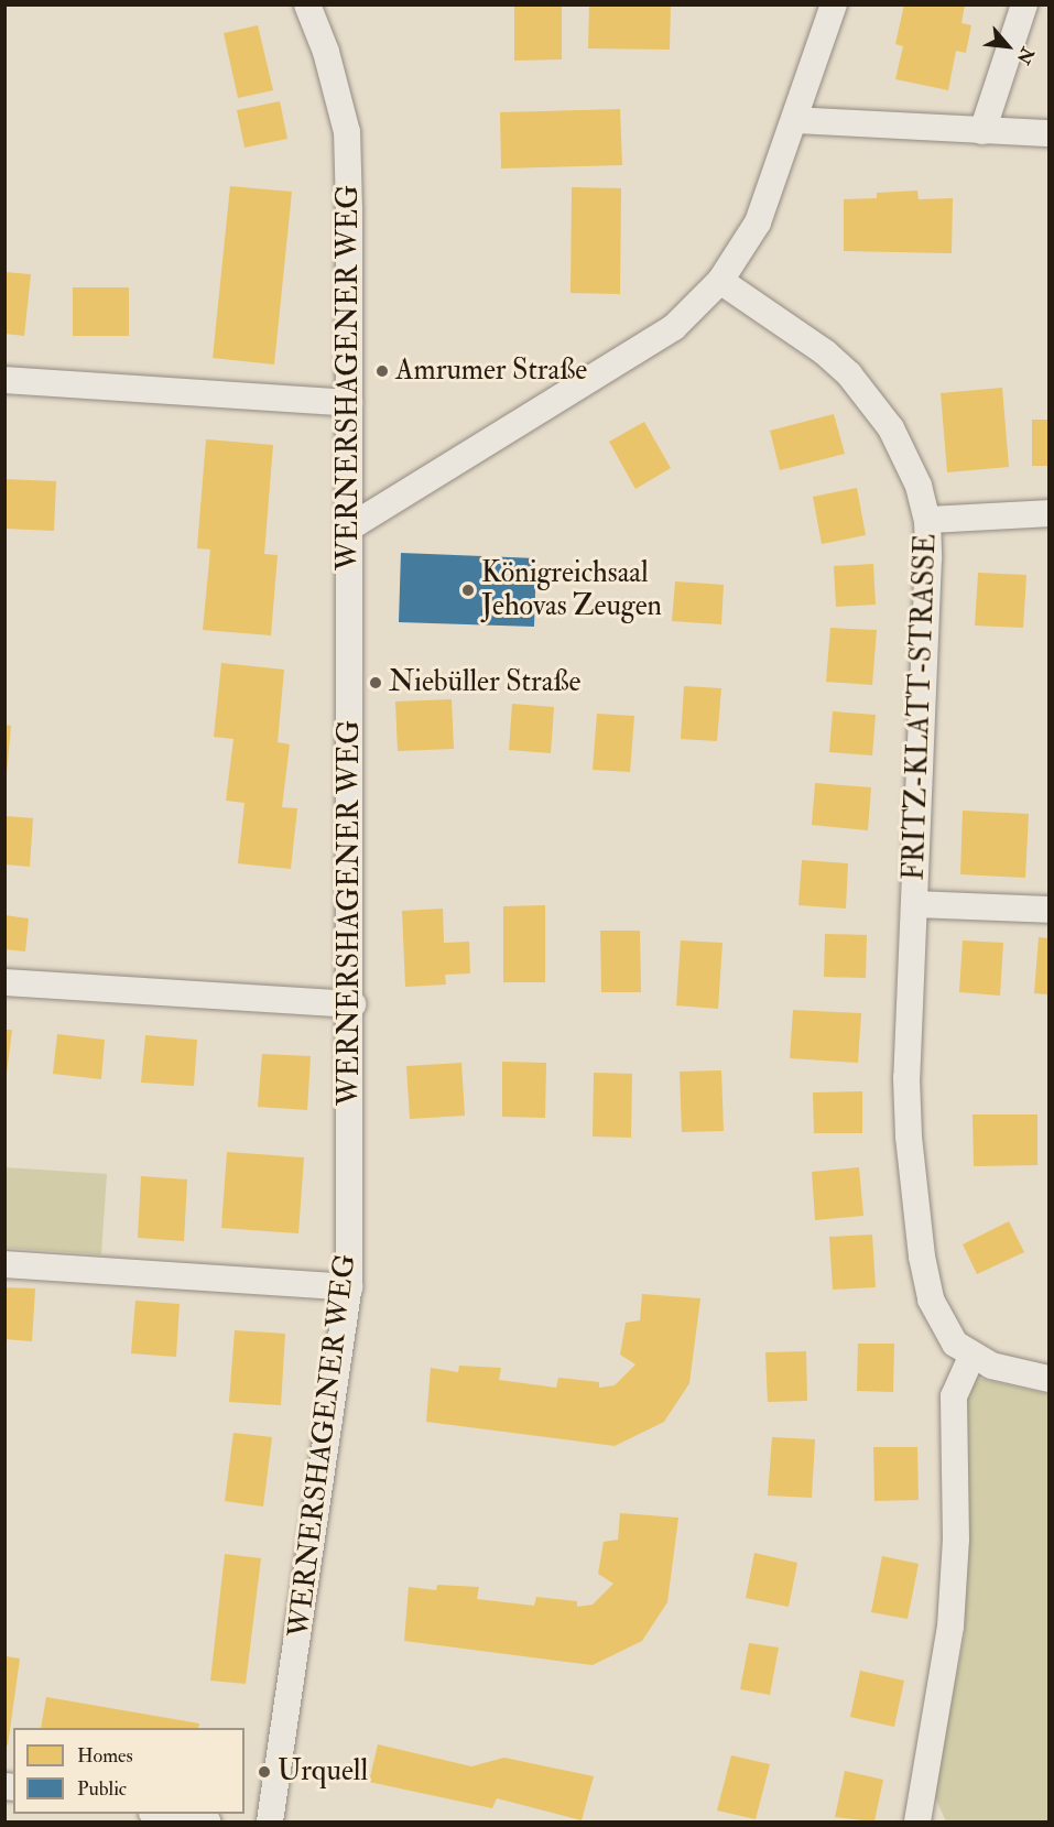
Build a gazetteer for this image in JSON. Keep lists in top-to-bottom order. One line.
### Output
{"streets":{"street":["WERNERSHAGENER WEG","FRITZ-KLATT-STRASSE"]},"places":["Amrumer Straße","Königreichsaal Jehovas Zeugen","Niebüller Straße","Urquell"],"legend":["Homes","Public"],"north":"bottom right"}
